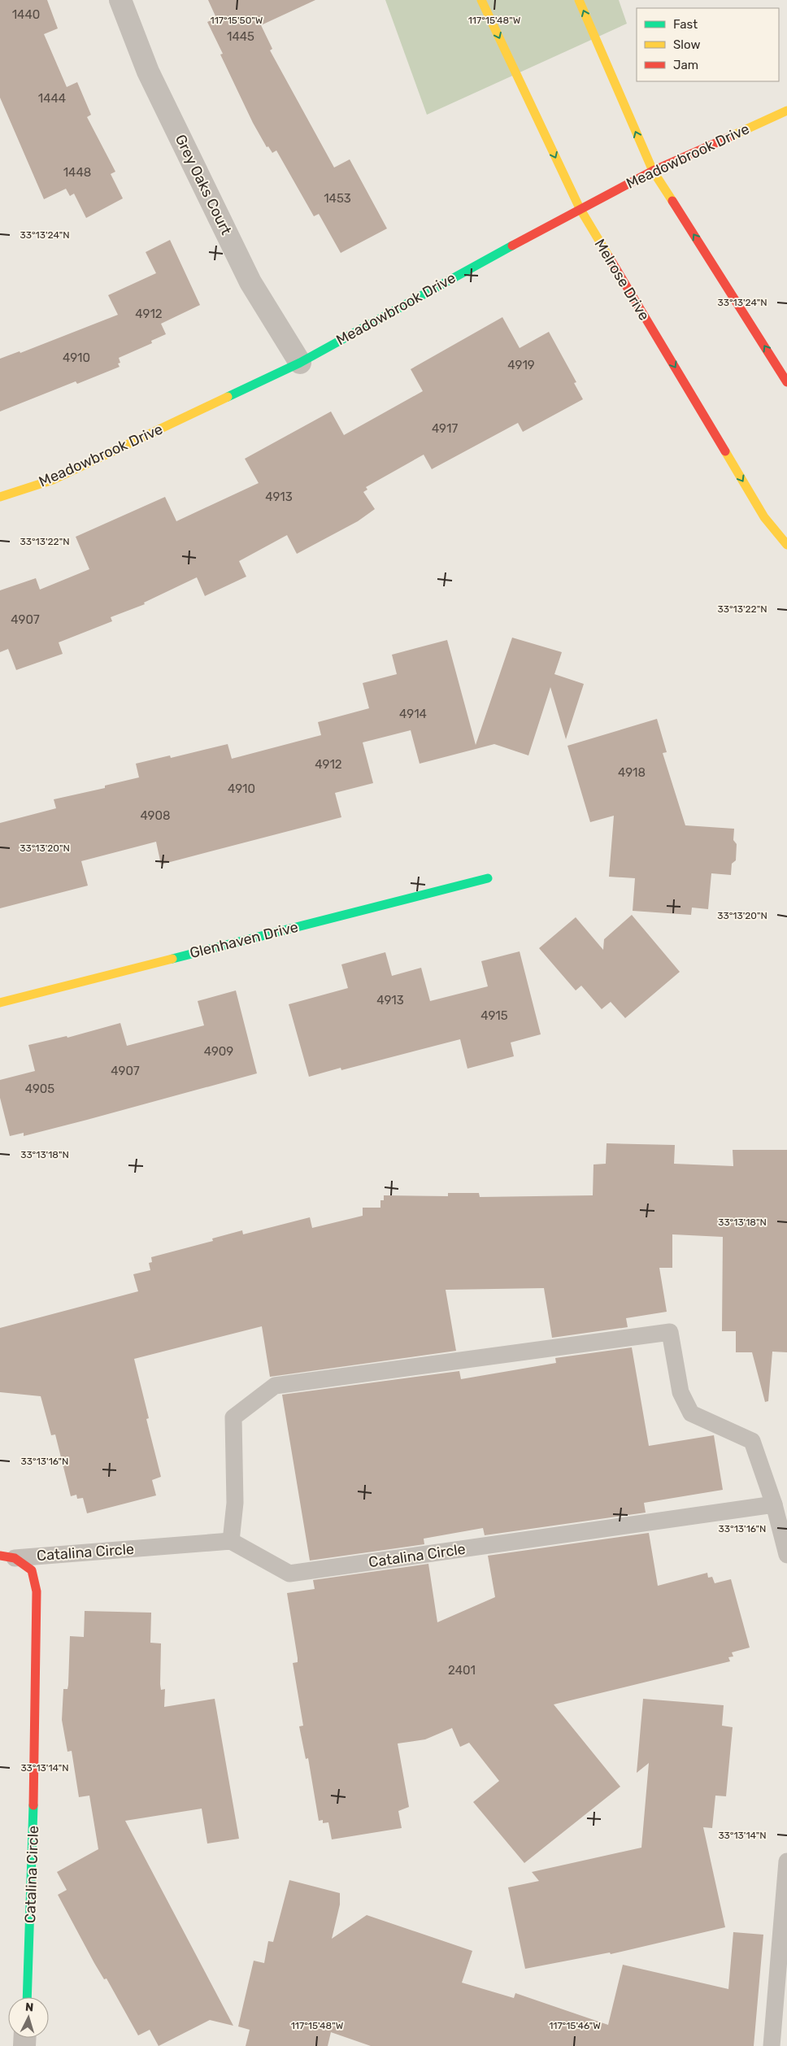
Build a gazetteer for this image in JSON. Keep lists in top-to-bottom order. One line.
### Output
{"streets":{"street":["Meadowbrook Drive","Grey Oaks Court","Melrose Drive","Glenhaven Drive","Catalina Circle"]},"crossings":[["Meadowbrook Drive","Grey Oaks Court"],["Meadowbrook Drive","Melrose Drive"]],"one_way":["Melrose Drive"],"house_numbers":["1440","1445","1444","1448","1453","4912","4910","4919","4917","4913","4907","4914","4912","4918","4910","4908","4913","4915","4909","4907","4905","2401"],"legend":["Fast","Slow","Jam"],"north":"top","coordinates":["117°15'50\"W","117°15'48\"W","33°13'24\"N","33°13'22\"N","33°13'20\"N","33°13'18\"N","33°13'16\"N","33°13'14\"N","117°15'46\"W"]}
